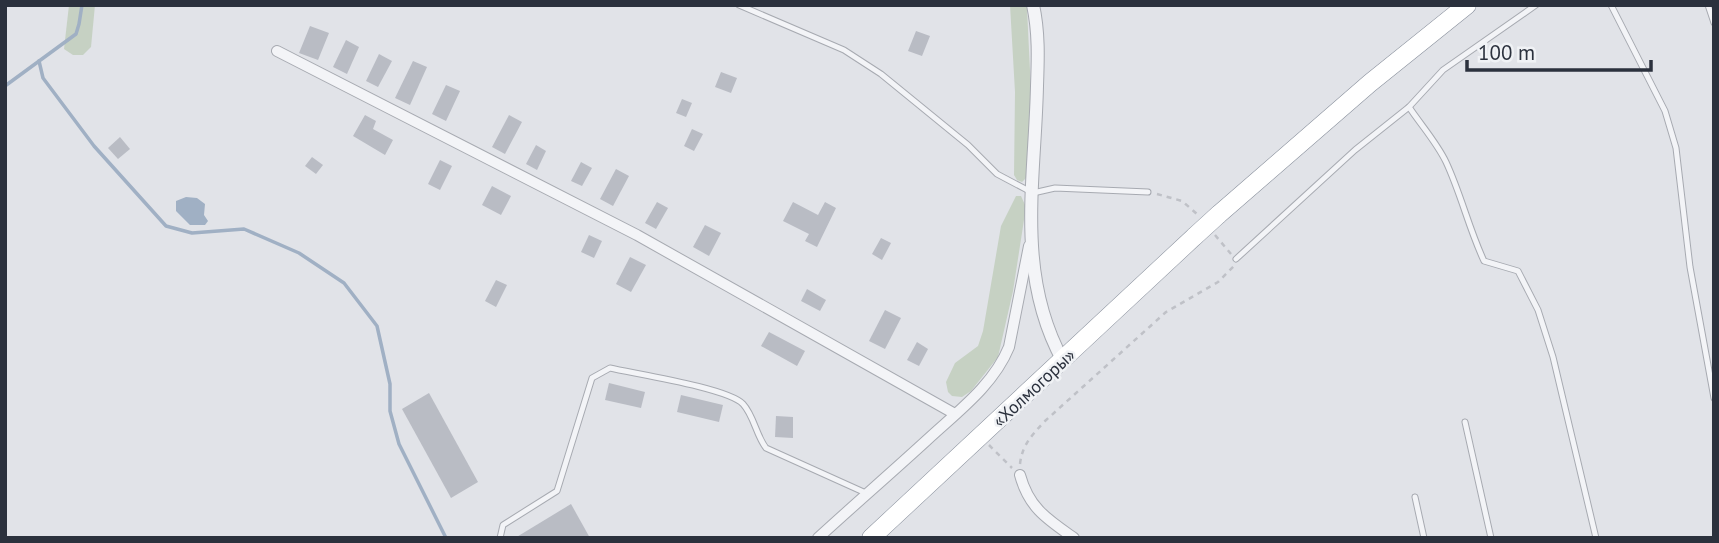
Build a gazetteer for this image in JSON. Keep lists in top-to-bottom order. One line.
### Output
{"streets":{"highway":["«Холмогоры»"]},"scale_bar":"100 m"}
